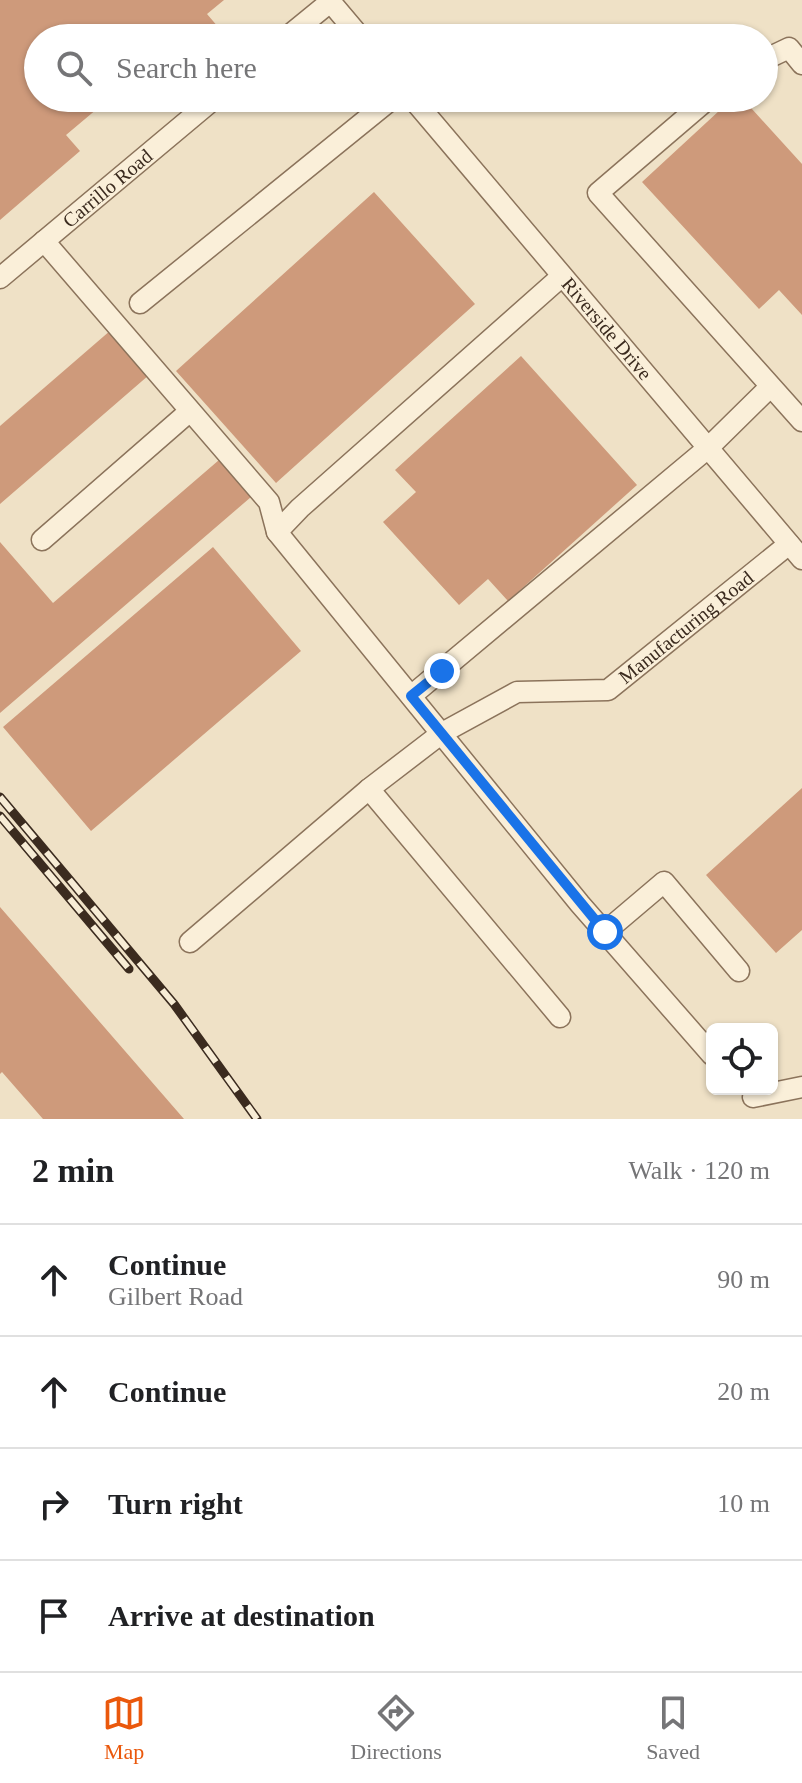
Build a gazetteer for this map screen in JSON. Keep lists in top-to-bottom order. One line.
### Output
{"streets":{"street":["Carrillo Road","Riverside Drive","Manufacturing Road"]},"crossings":[["Riverside Drive","Manufacturing Road"]],"page":{"search":"Search here","heading":["2 min","Walk · 120 m"],"list":[["Continue","Gilbert Road","90 m"],["Continue","20 m"],["Turn right","10 m"],"Arrive at destination"],"nav":["Map","Directions","Saved"]}}
